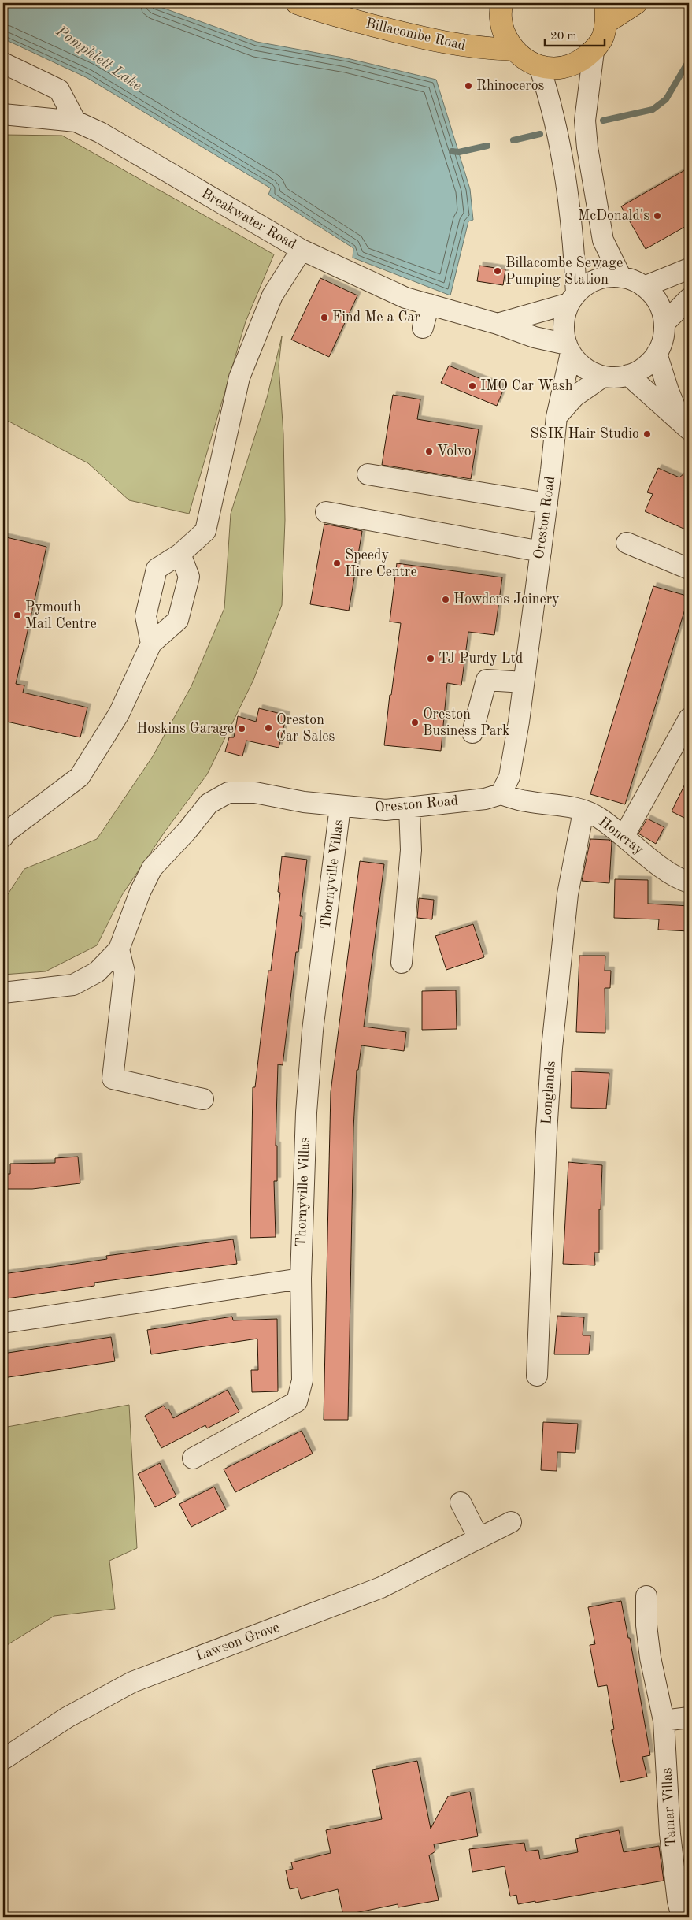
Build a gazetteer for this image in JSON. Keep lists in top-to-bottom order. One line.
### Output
{"streets":{"main road":["Billacombe Road"],"street":["Breakwater Road","Oreston Road","Honcray","Thornyville Villas","Longlands","Lawson Grove","Tamar Villas"]},"crossings":[["Breakwater Road","Oreston Road"],["Oreston Road","Honcray"],["Oreston Road","Thornyville Villas"],["Honcray","Longlands"]],"water":["Pomphlett Lake"],"places":["Rhinoceros","McDonald's","Billacombe Sewage Pumping Station","Find Me a Car","IMO Car Wash","SSIK Hair Studio","Volvo","Speedy Hire Centre","Howdens Joinery","Pymouth Mail Centre","TJ Purdy Ltd","Oreston Business Park","Oreston Car Sales","Hoskins Garage"],"scale_bar":"20 m"}
